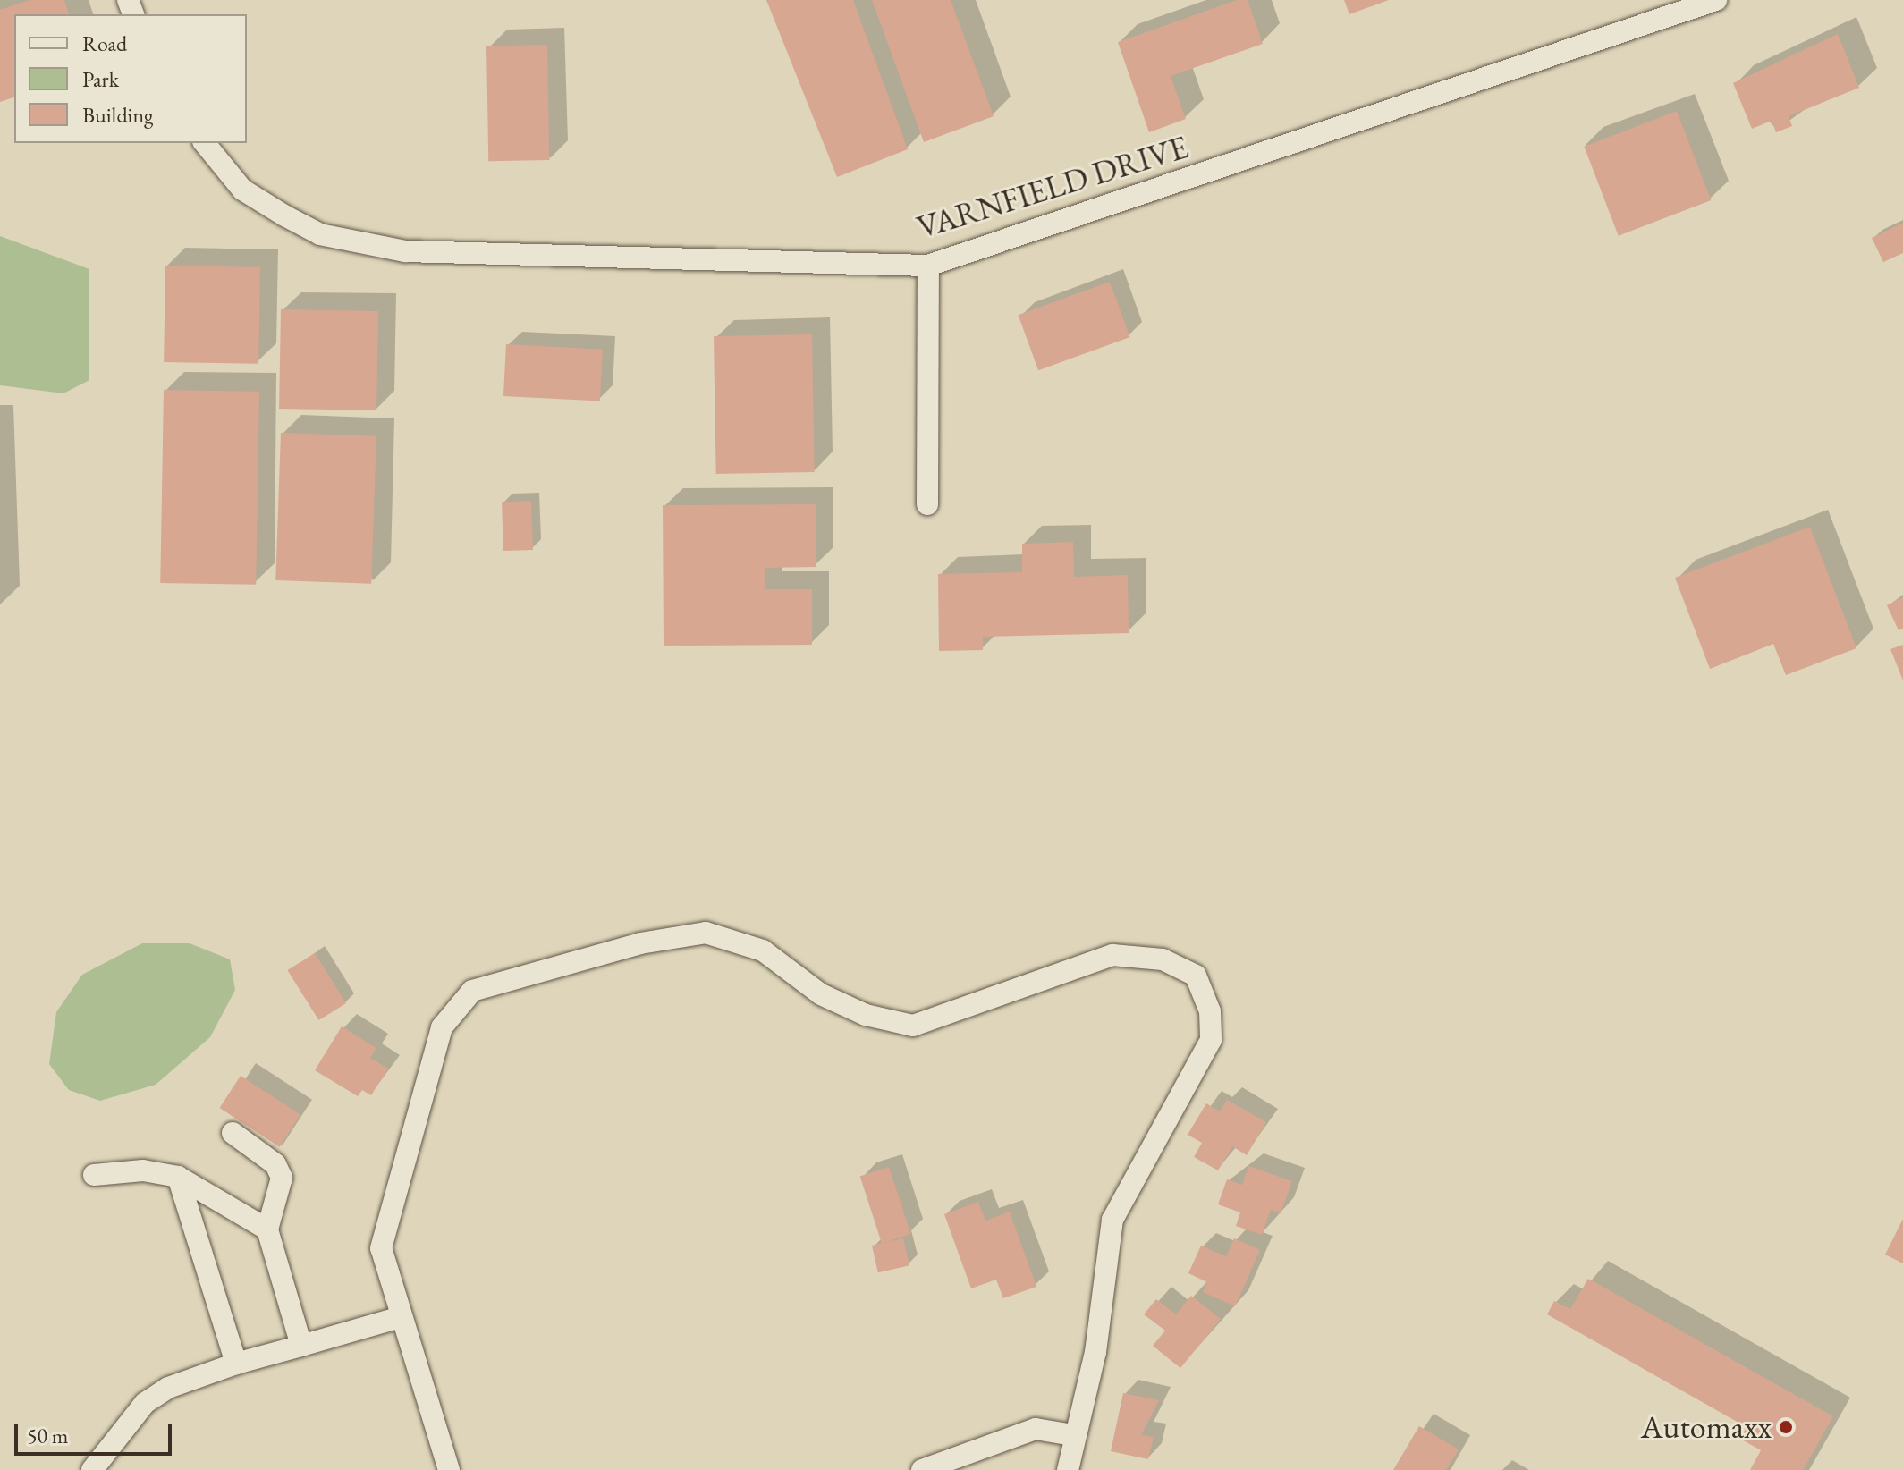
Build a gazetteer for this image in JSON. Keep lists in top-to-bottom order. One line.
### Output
{"streets":{"street":["VARNFIELD DRIVE"]},"places":["Automaxx"],"legend":["Road","Park","Building"],"scale_bar":"50 m"}
